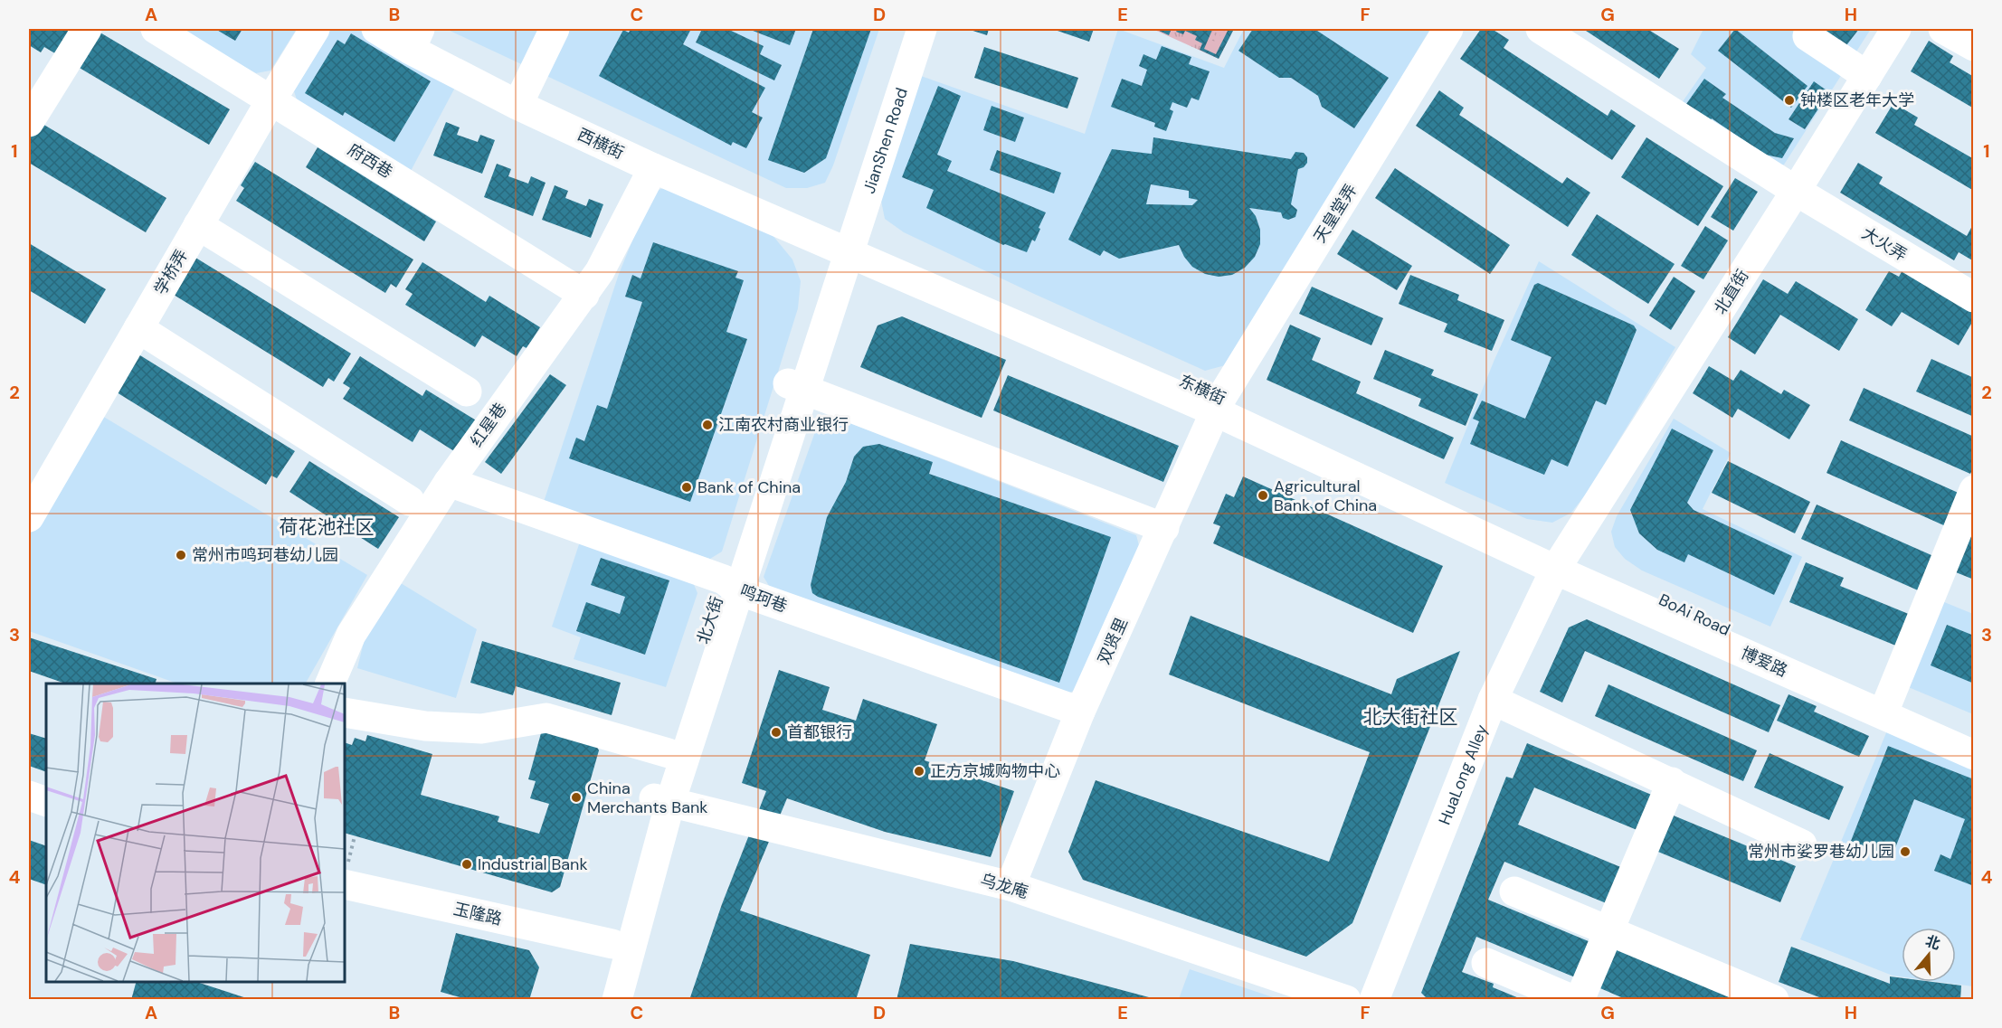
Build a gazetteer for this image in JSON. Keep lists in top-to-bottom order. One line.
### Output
{"streets":{"street":["JianShen Road","西横街","府西巷","天皇堂弄","大火弄","学桥弄","北直街","东横街","红星巷","鸣珂巷","BoAi Road","北大街","双贤里","博爱路","HuaLong Alley","乌龙庵","玉隆路"]},"crossings":[["JianShen Road","西横街"],["JianShen Road","东横街"],["JianShen Road","北大街"],["西横街","东横街"],["西横街","红星巷"],["西横街","北大街"],["府西巷","学桥弄"],["府西巷","红星巷"],["天皇堂弄","东横街"],["天皇堂弄","双贤里"],["大火弄","北直街"],["北直街","东横街"],["北直街","BoAi Road"],["北直街","博爱路"],["北直街","HuaLong Alley"],["东横街","BoAi Road"],["东横街","北大街"],["东横街","双贤里"],["东横街","博爱路"],["东横街","HuaLong Alley"],["红星巷","鸣珂巷"],["鸣珂巷","北大街"],["鸣珂巷","双贤里"],["BoAi Road","博爱路"],["BoAi Road","HuaLong Alley"],["北大街","乌龙庵"],["北大街","玉隆路"],["双贤里","乌龙庵"],["博爱路","HuaLong Alley"]],"districts":["荷花池社区","北大街社区"],"places":["钟楼区老年大学","江南农村商业银行","Bank of China","Agricultural Bank of China","常州市鸣珂巷幼儿园","首都银行","正方京城购物中心","China Merchants Bank","常州市娑罗巷幼儿园","Industrial Bank"],"north":"top","grid":{"columns":["A","B","C","D","E","F","G","H"],"rows":["1","2","3","4"]}}
